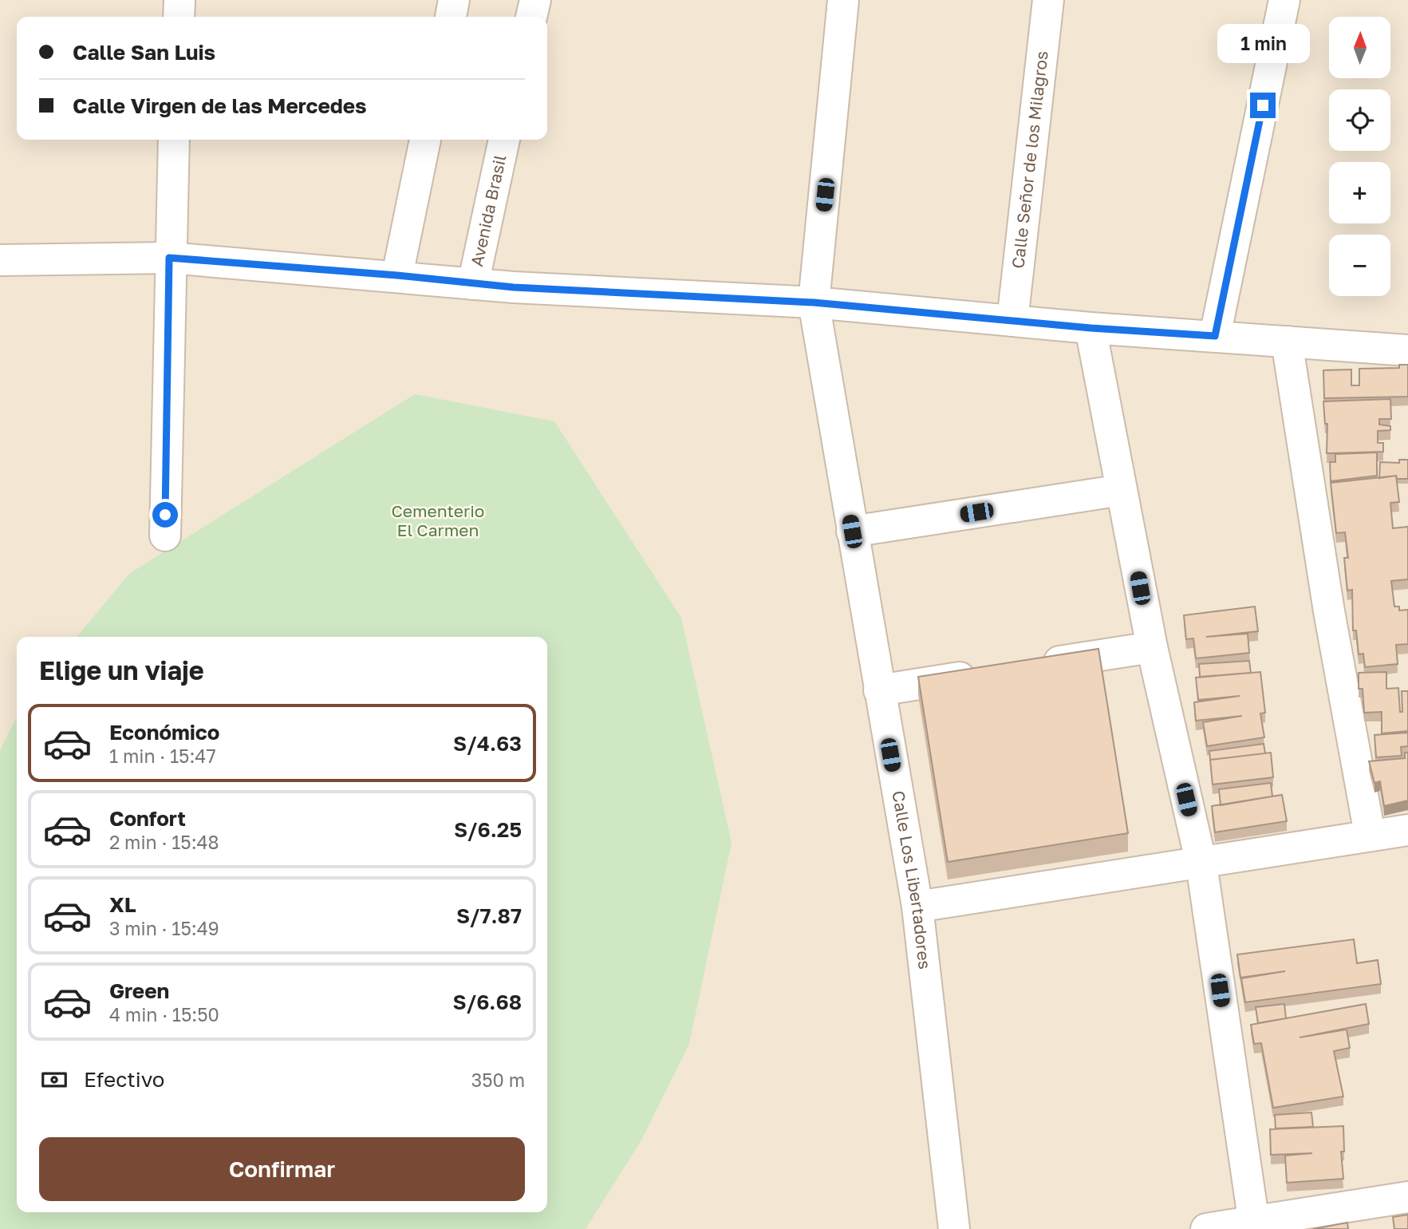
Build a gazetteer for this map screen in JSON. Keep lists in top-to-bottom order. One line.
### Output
{"streets":{"street":["Calle Señor de los Milagros","Avenida Brasil","Calle Los Libertadores"]},"parks":["Cementerio El Carmen"],"north":"top","page":{"map_buttons":["+","−"],"banner":["Calle San Luis","Calle Virgen de las Mercedes"],"bubble":"1 min","heading":"Elige un viaje","list":[{"name":"Económico","note":"1 min · 15:47","value":"S/4.63"},{"name":"Confort","note":"2 min · 15:48","value":"S/6.25"},{"name":"XL","note":"3 min · 15:49","value":"S/7.87"},{"name":"Green","note":"4 min · 15:50","value":"S/6.68"}],"pay":["Efectivo","350 m"],"buttons":"Confirmar"}}
